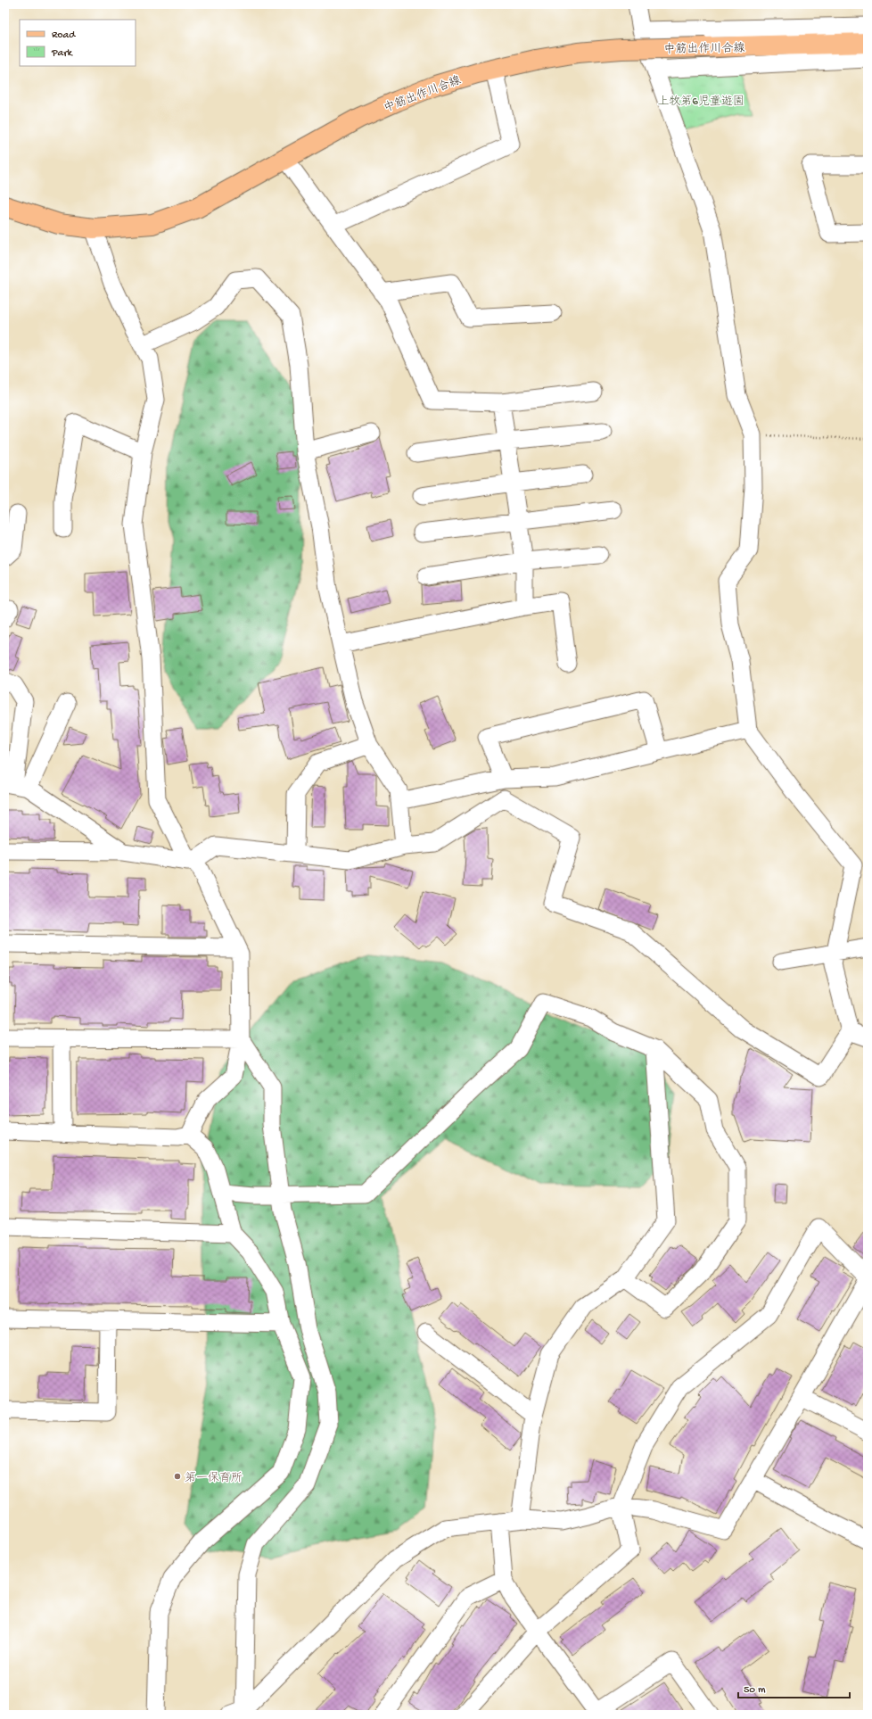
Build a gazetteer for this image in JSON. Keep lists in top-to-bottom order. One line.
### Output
{"streets":{"main road":["中筋出作川合線"]},"parks":["上牧第6児童遊園"],"places":["第一保育所"],"legend":["Road","Park"],"scale_bar":"50 m"}
